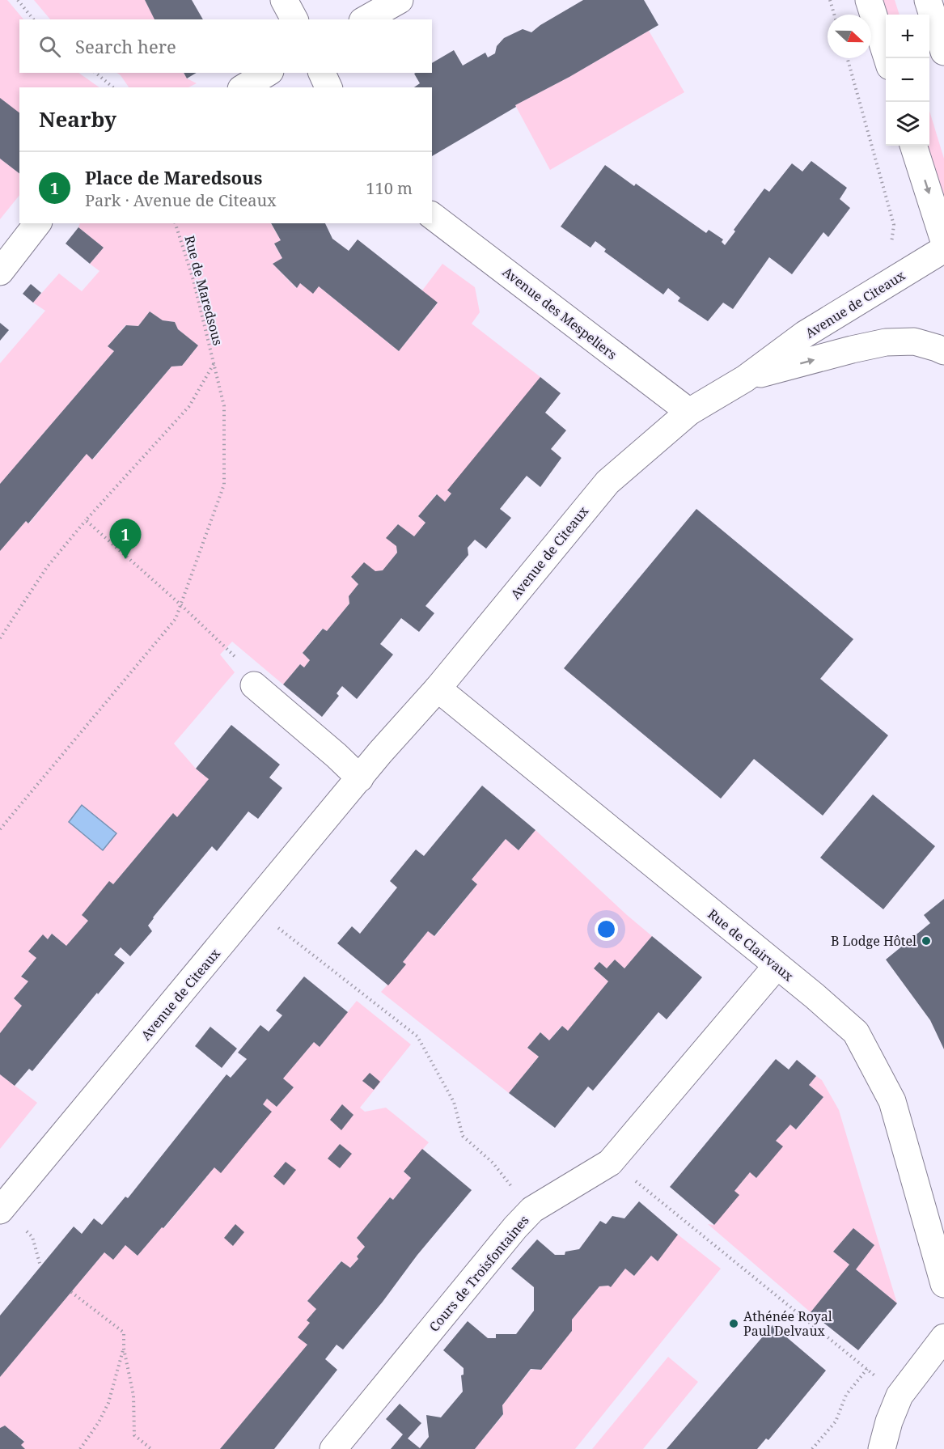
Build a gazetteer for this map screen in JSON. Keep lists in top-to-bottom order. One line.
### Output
{"streets":{"street":["Avenue de Citeaux","Avenue des Mespeliers","Rue de Clairvaux","Cours de Troisfontaines"],"path":["Rue de Maredsous"]},"crossings":[["Avenue de Citeaux","Avenue des Mespeliers"],["Avenue de Citeaux","Rue de Clairvaux"],["Rue de Clairvaux","Cours de Troisfontaines"]],"places":["B Lodge Hôtel","Athénée Royal Paul Delvaux"],"north":"right","page":{"map_buttons":["+","−"],"search":"Search here","heading":"Nearby","list":[{"mark":"1","name":"Place de Maredsous","note":"Park · Avenue de Citeaux","value":"110 m"}],"pins":"1"}}
